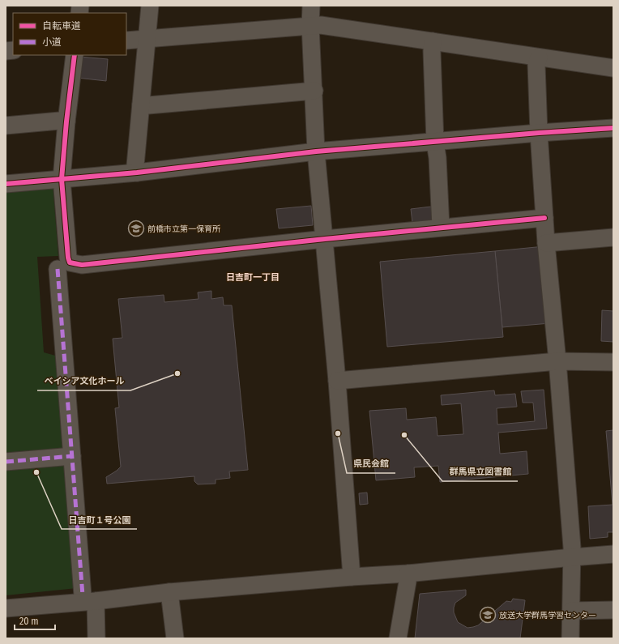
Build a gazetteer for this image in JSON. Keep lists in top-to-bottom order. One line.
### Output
{"districts":["日吉町一丁目"],"places":{"school or university":["前橋市立第一保育所","放送大学群馬学習センター"],"other":["ベイシア文化ホール","県民会館","群馬県立図書館","日吉町１号公園"]},"legend":["自転車道","小道"],"scale_bar":"20 m"}
